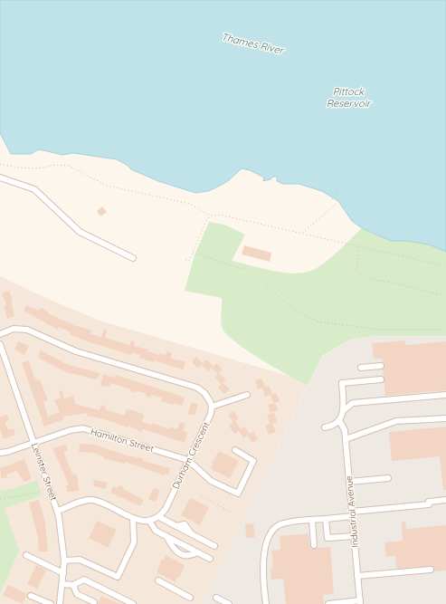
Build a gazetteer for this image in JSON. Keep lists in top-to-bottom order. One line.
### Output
{"streets":{"street":["Hamilton Street","Durham Crescent","Leinster Street","Industrial Avenue"]},"crossings":[["Hamilton Street","Durham Crescent"],["Hamilton Street","Leinster Street"]],"water":["Thames River","Pittock Reservoir"]}
